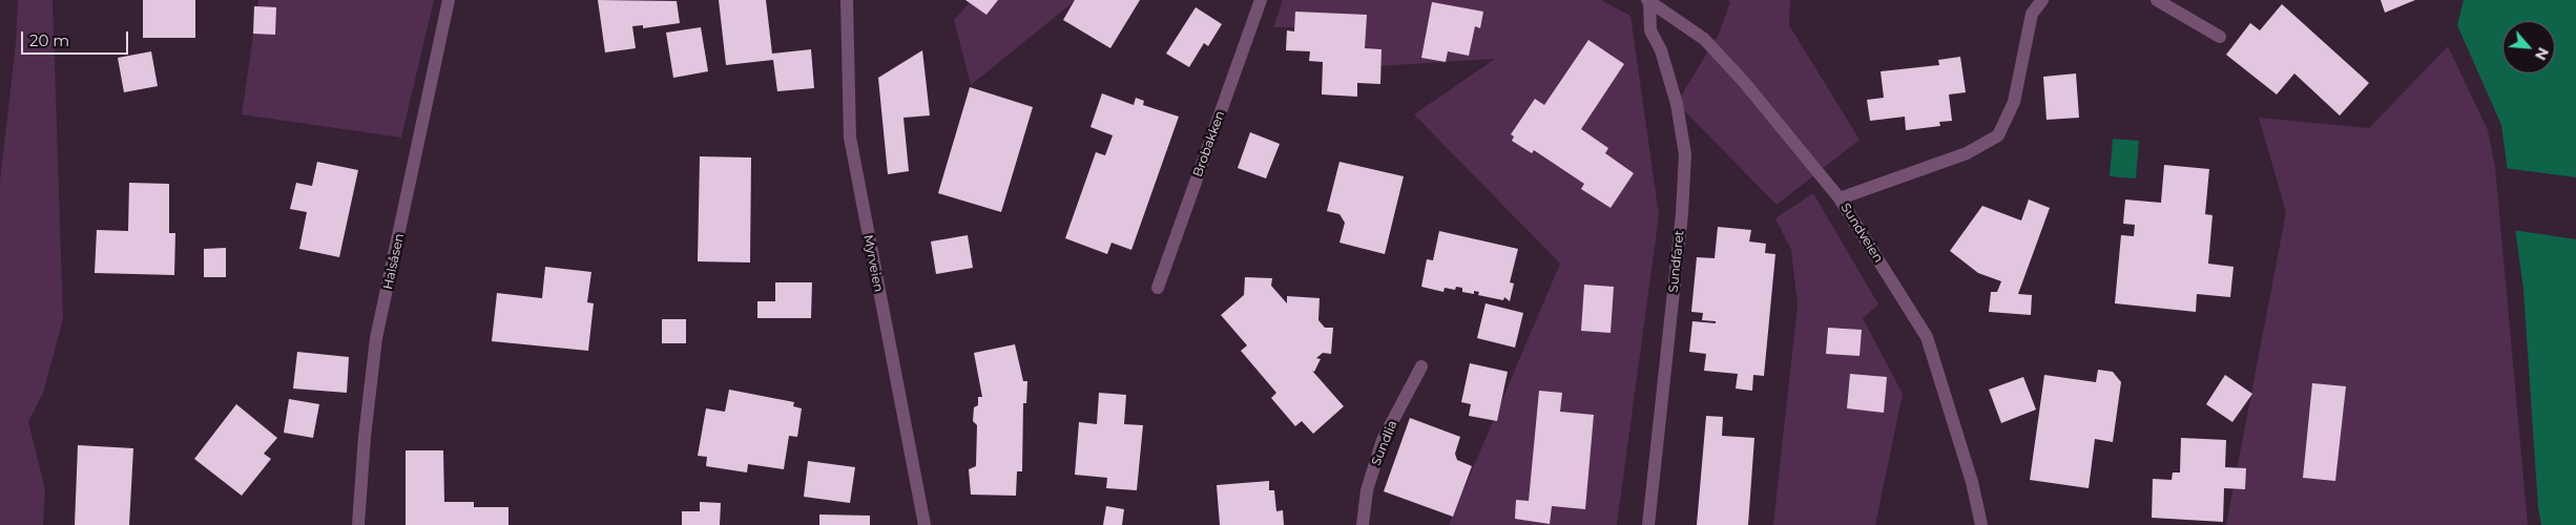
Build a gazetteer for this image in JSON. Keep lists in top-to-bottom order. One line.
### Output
{"streets":{"street":["Brobakken","Sundveien","Halsåsen","Sundfaret","Myrveien","Sundlia"]},"crossings":[["Sundveien","Sundfaret"]],"scale_bar":"20 m","north":"bottom right"}
